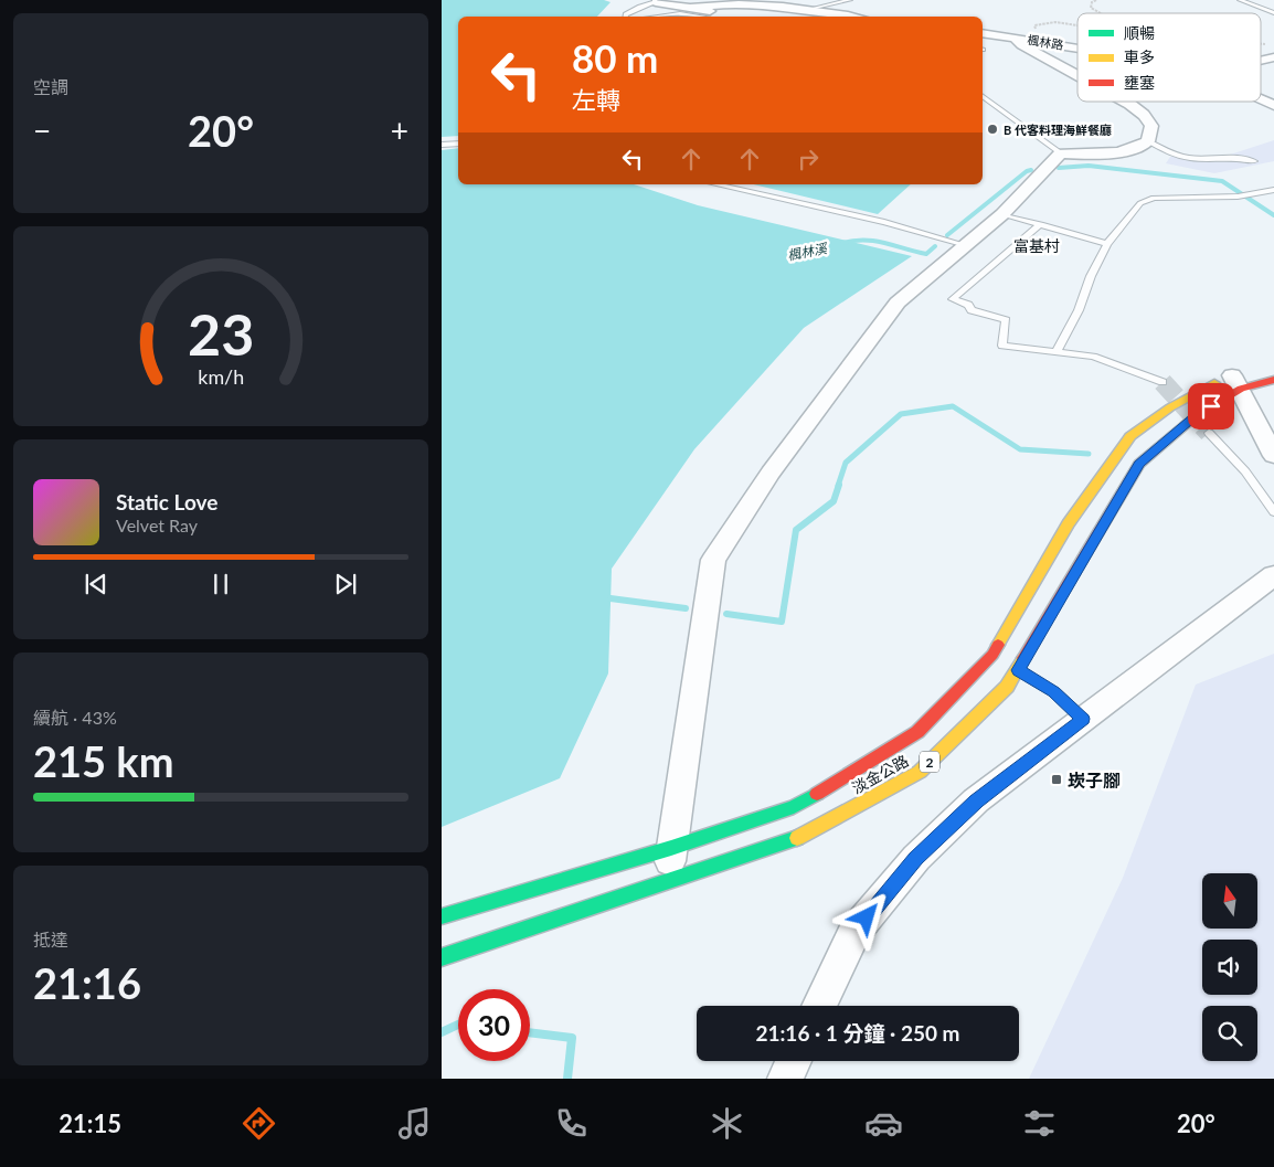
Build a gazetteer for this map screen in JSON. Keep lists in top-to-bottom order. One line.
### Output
{"streets":{"main road":["2","淡金公路"],"street":["楓林路"]},"districts":["富基村"],"water":["楓林溪"],"places":{"other":["B 代客料理海鮮餐廳"],"transit":["崁子腳"]},"legend":["順暢","車多","壅塞"],"north":"top","page":{"tile":["空調",["續航 · 43%","215 km"],["抵達","21:16"]],"turn":["80 m","左轉"],"heat":["−","20°","+"],"song":["Static Love","Velvet Ray"],"limit":"30","trip":"21:16 · 1 分鐘 · 250 m","tabs":["21:15","20°"],"gauge":["23","km/h"]}}
